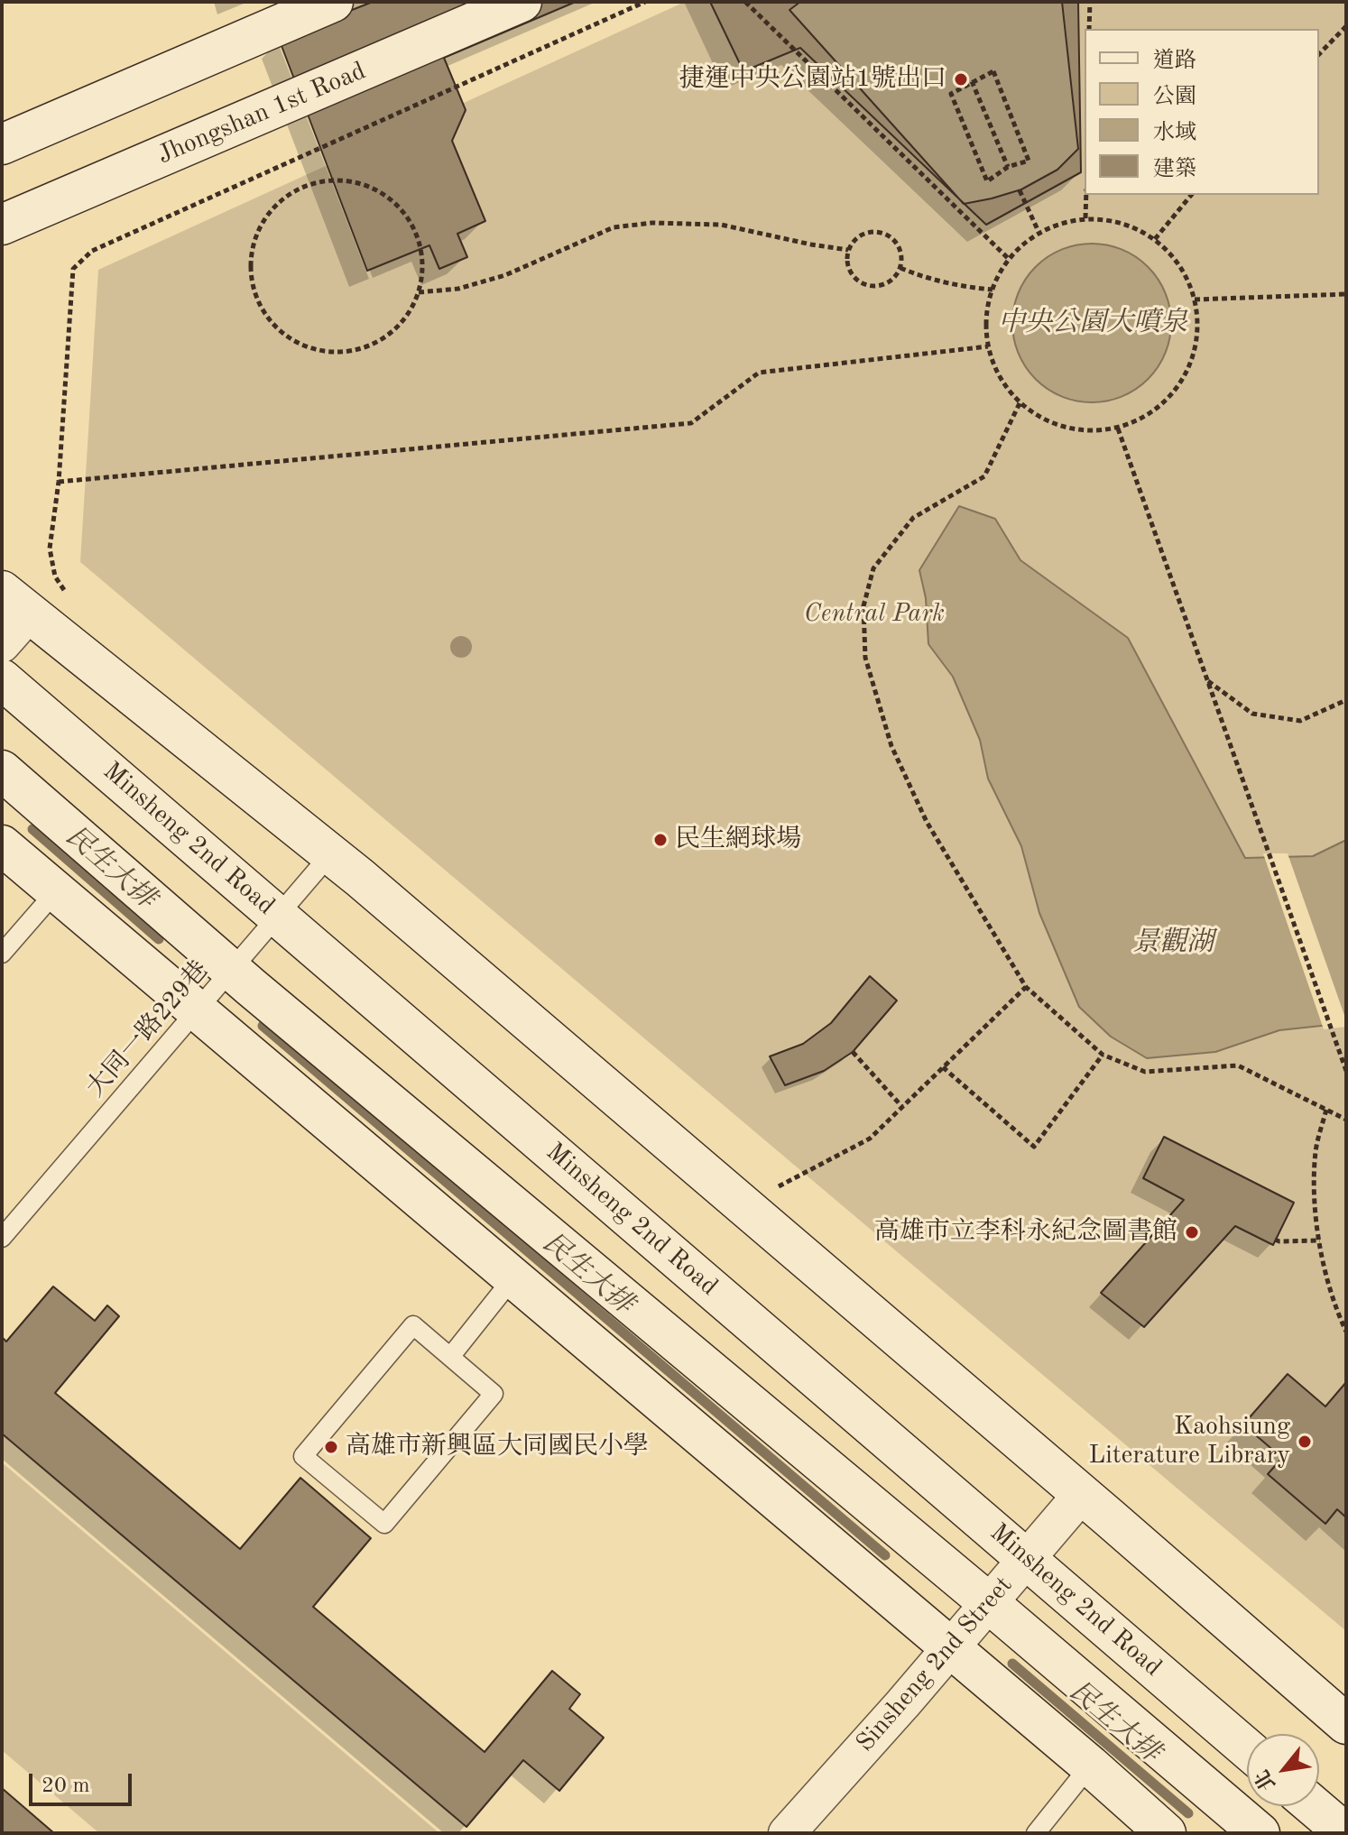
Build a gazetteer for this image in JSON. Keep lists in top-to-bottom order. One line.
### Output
{"streets":{"main road":["Jhongshan 1st Road","Minsheng 2nd Road"],"street":["Sinsheng 2nd Street"],"lane":["大同一路229巷"]},"crossings":[["Minsheng 2nd Road","大同一路229巷"],["Minsheng 2nd Road","Sinsheng 2nd Street"]],"water":["中央公園大噴泉","民生大排","景觀湖"],"parks":["Central Park"],"places":["捷運中央公園站1號出口","民生網球場","高雄市立李科永紀念圖書館","Kaohsiung Literature Library","高雄市新興區大同國民小學"],"legend":["道路","公園","水域","建築"],"scale_bar":"20 m","north":"bottom left"}
